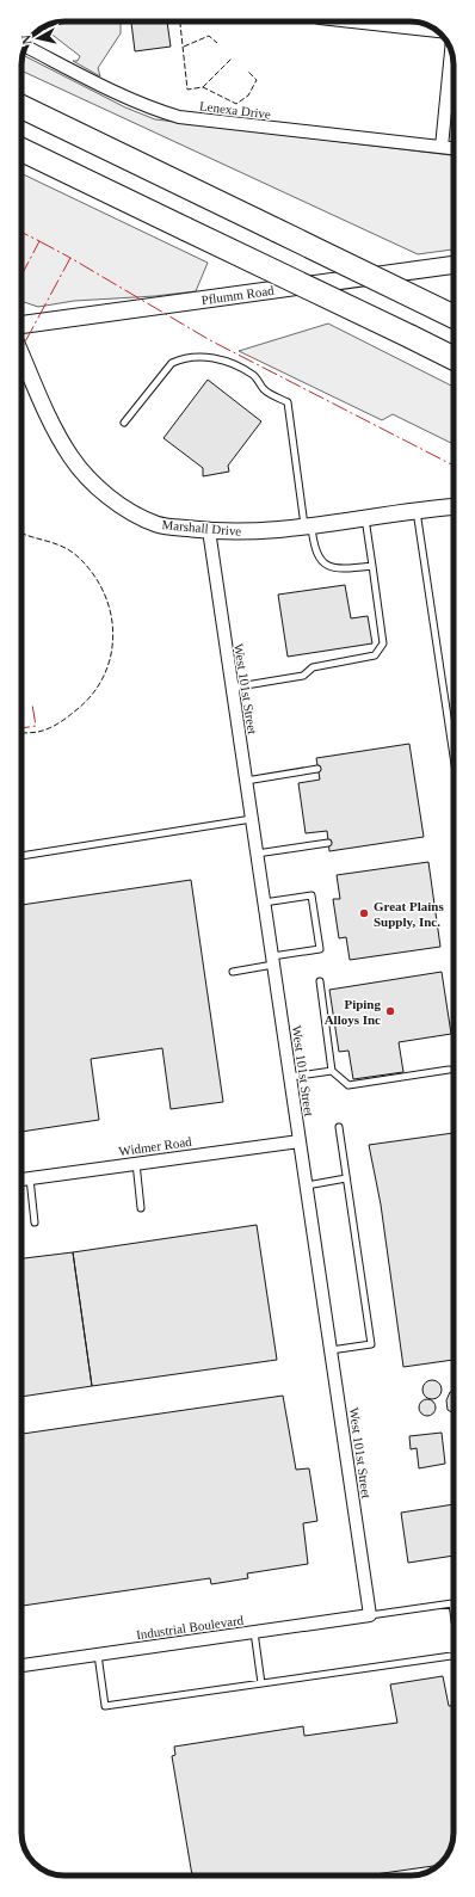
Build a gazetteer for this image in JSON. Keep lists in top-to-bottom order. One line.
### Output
{"streets":{"main road":["Pflumm Road"],"street":["Lenexa Drive","Marshall Drive","West 101st Street","Widmer Road","Industrial Boulevard"]},"crossings":[["Marshall Drive","West 101st Street"],["West 101st Street","Widmer Road"],["West 101st Street","Industrial Boulevard"]],"places":["Great Plains Supply, Inc.","Piping Alloys Inc"],"north":"left"}
